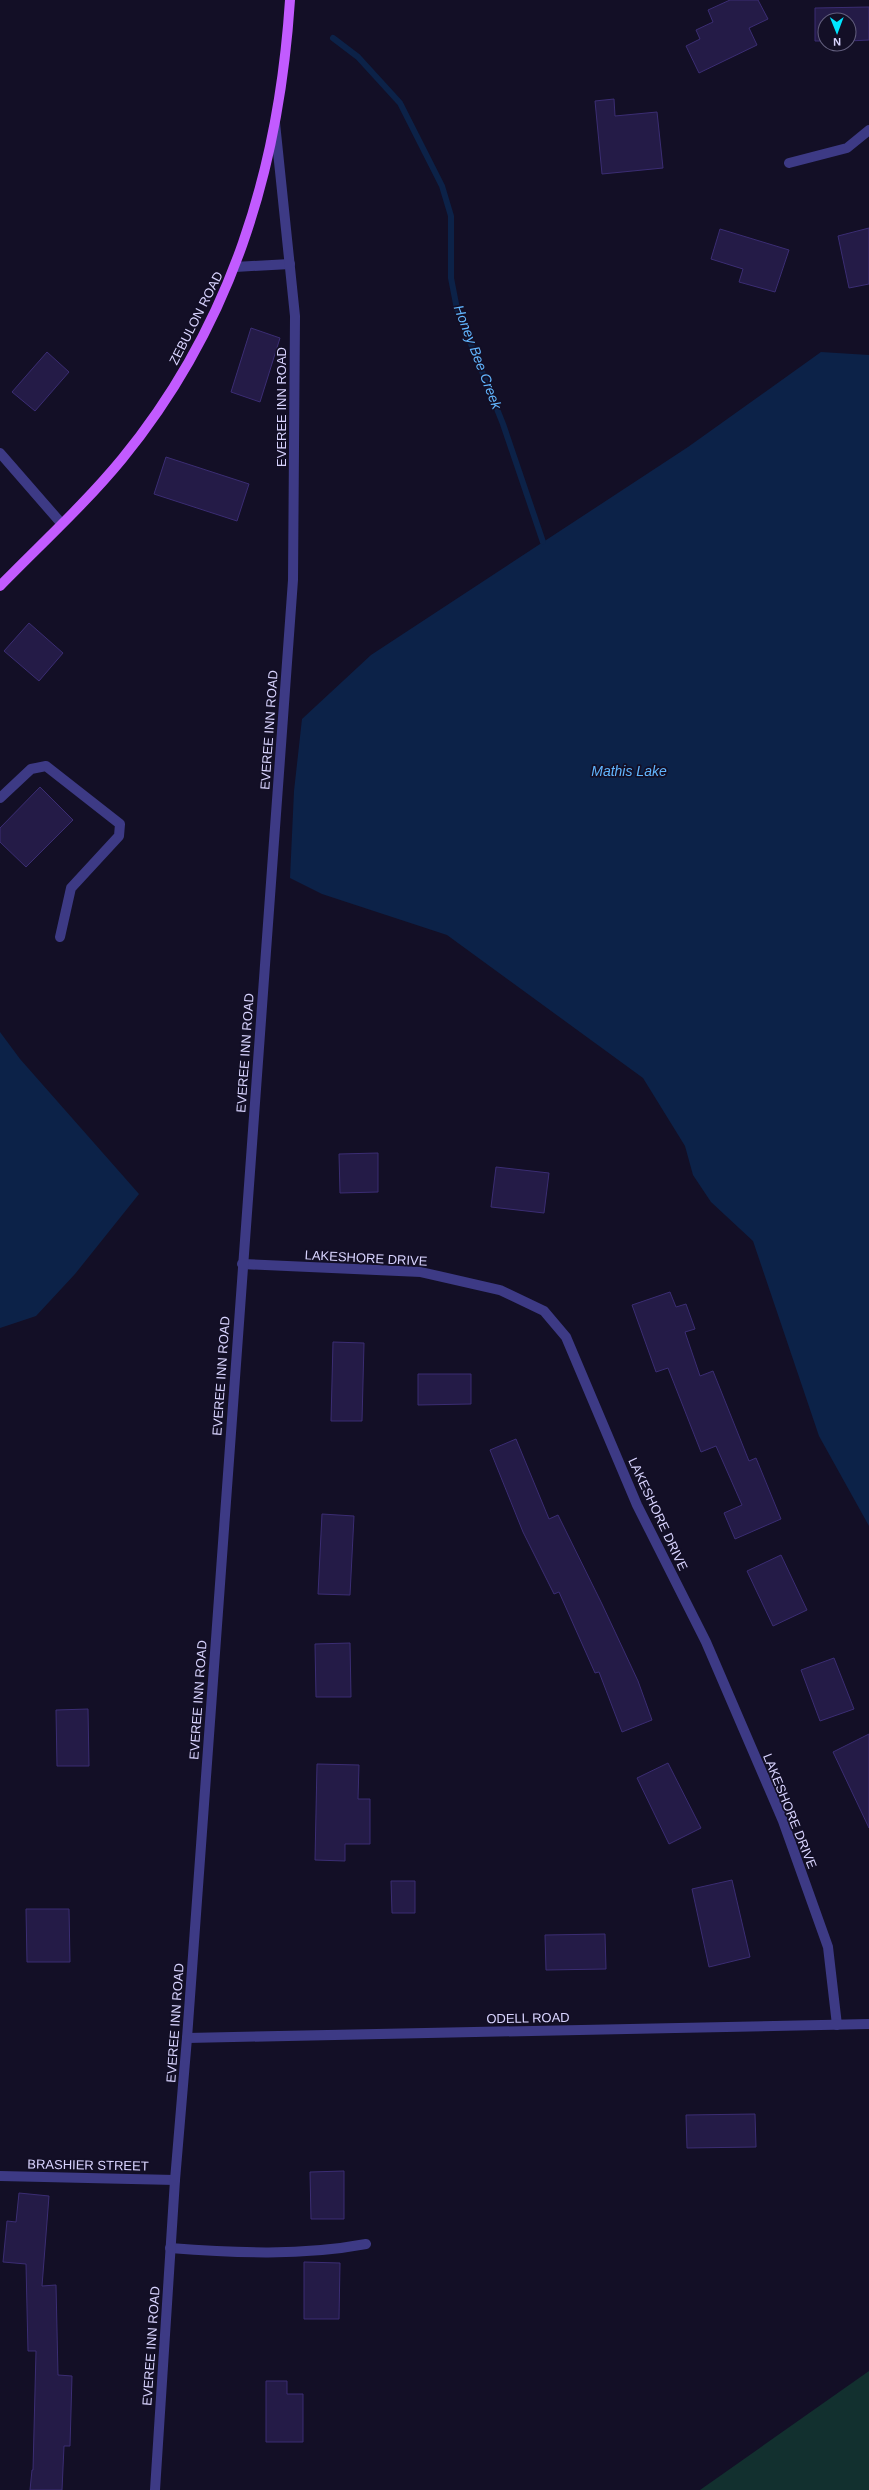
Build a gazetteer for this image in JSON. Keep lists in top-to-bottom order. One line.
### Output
{"streets":{"main road":["ZEBULON ROAD"],"street":["EVEREE INN ROAD","LAKESHORE DRIVE","ODELL ROAD","BRASHIER STREET"]},"crossings":[["ZEBULON ROAD","EVEREE INN ROAD"],["EVEREE INN ROAD","LAKESHORE DRIVE"],["EVEREE INN ROAD","ODELL ROAD"],["EVEREE INN ROAD","BRASHIER STREET"],["LAKESHORE DRIVE","ODELL ROAD"]],"water":["Honey Bee Creek","Mathis Lake"],"north":"bottom"}
